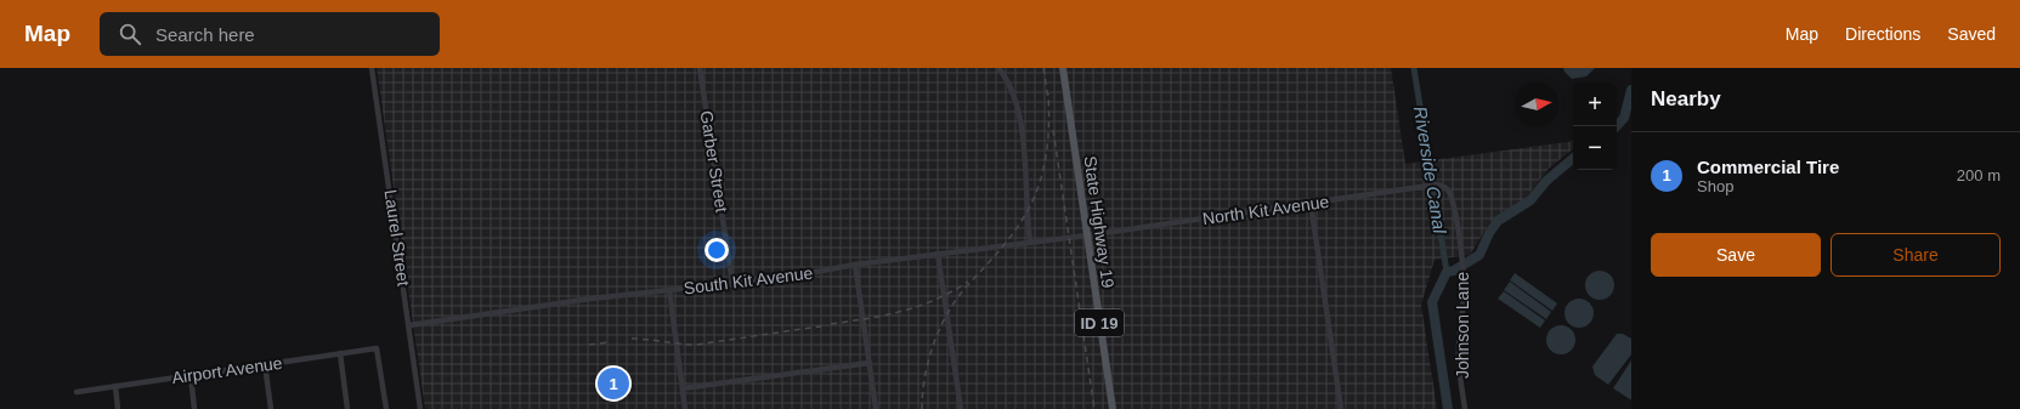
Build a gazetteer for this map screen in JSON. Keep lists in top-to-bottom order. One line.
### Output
{"streets":{"main road":["State Highway 19","ID 19"],"street":["Garber Street","North Kit Avenue","Laurel Street","South Kit Avenue","Johnson Lane","Airport Avenue"]},"crossings":[["Garber Street","South Kit Avenue"],["North Kit Avenue","State Highway 19"],["North Kit Avenue","South Kit Avenue"],["North Kit Avenue","Johnson Lane"],["State Highway 19","South Kit Avenue"],["Laurel Street","South Kit Avenue"]],"water":["Riverside Canal"],"north":"right","page":{"header":"Map","search":"Search here","nav":["Map","Directions","Saved"],"heading":"Nearby","map_buttons":["+","−"],"list":[{"mark":"1","name":"Commercial Tire","note":"Shop","value":"200 m"}],"buttons":["Save","Share"],"pins":"1"}}
